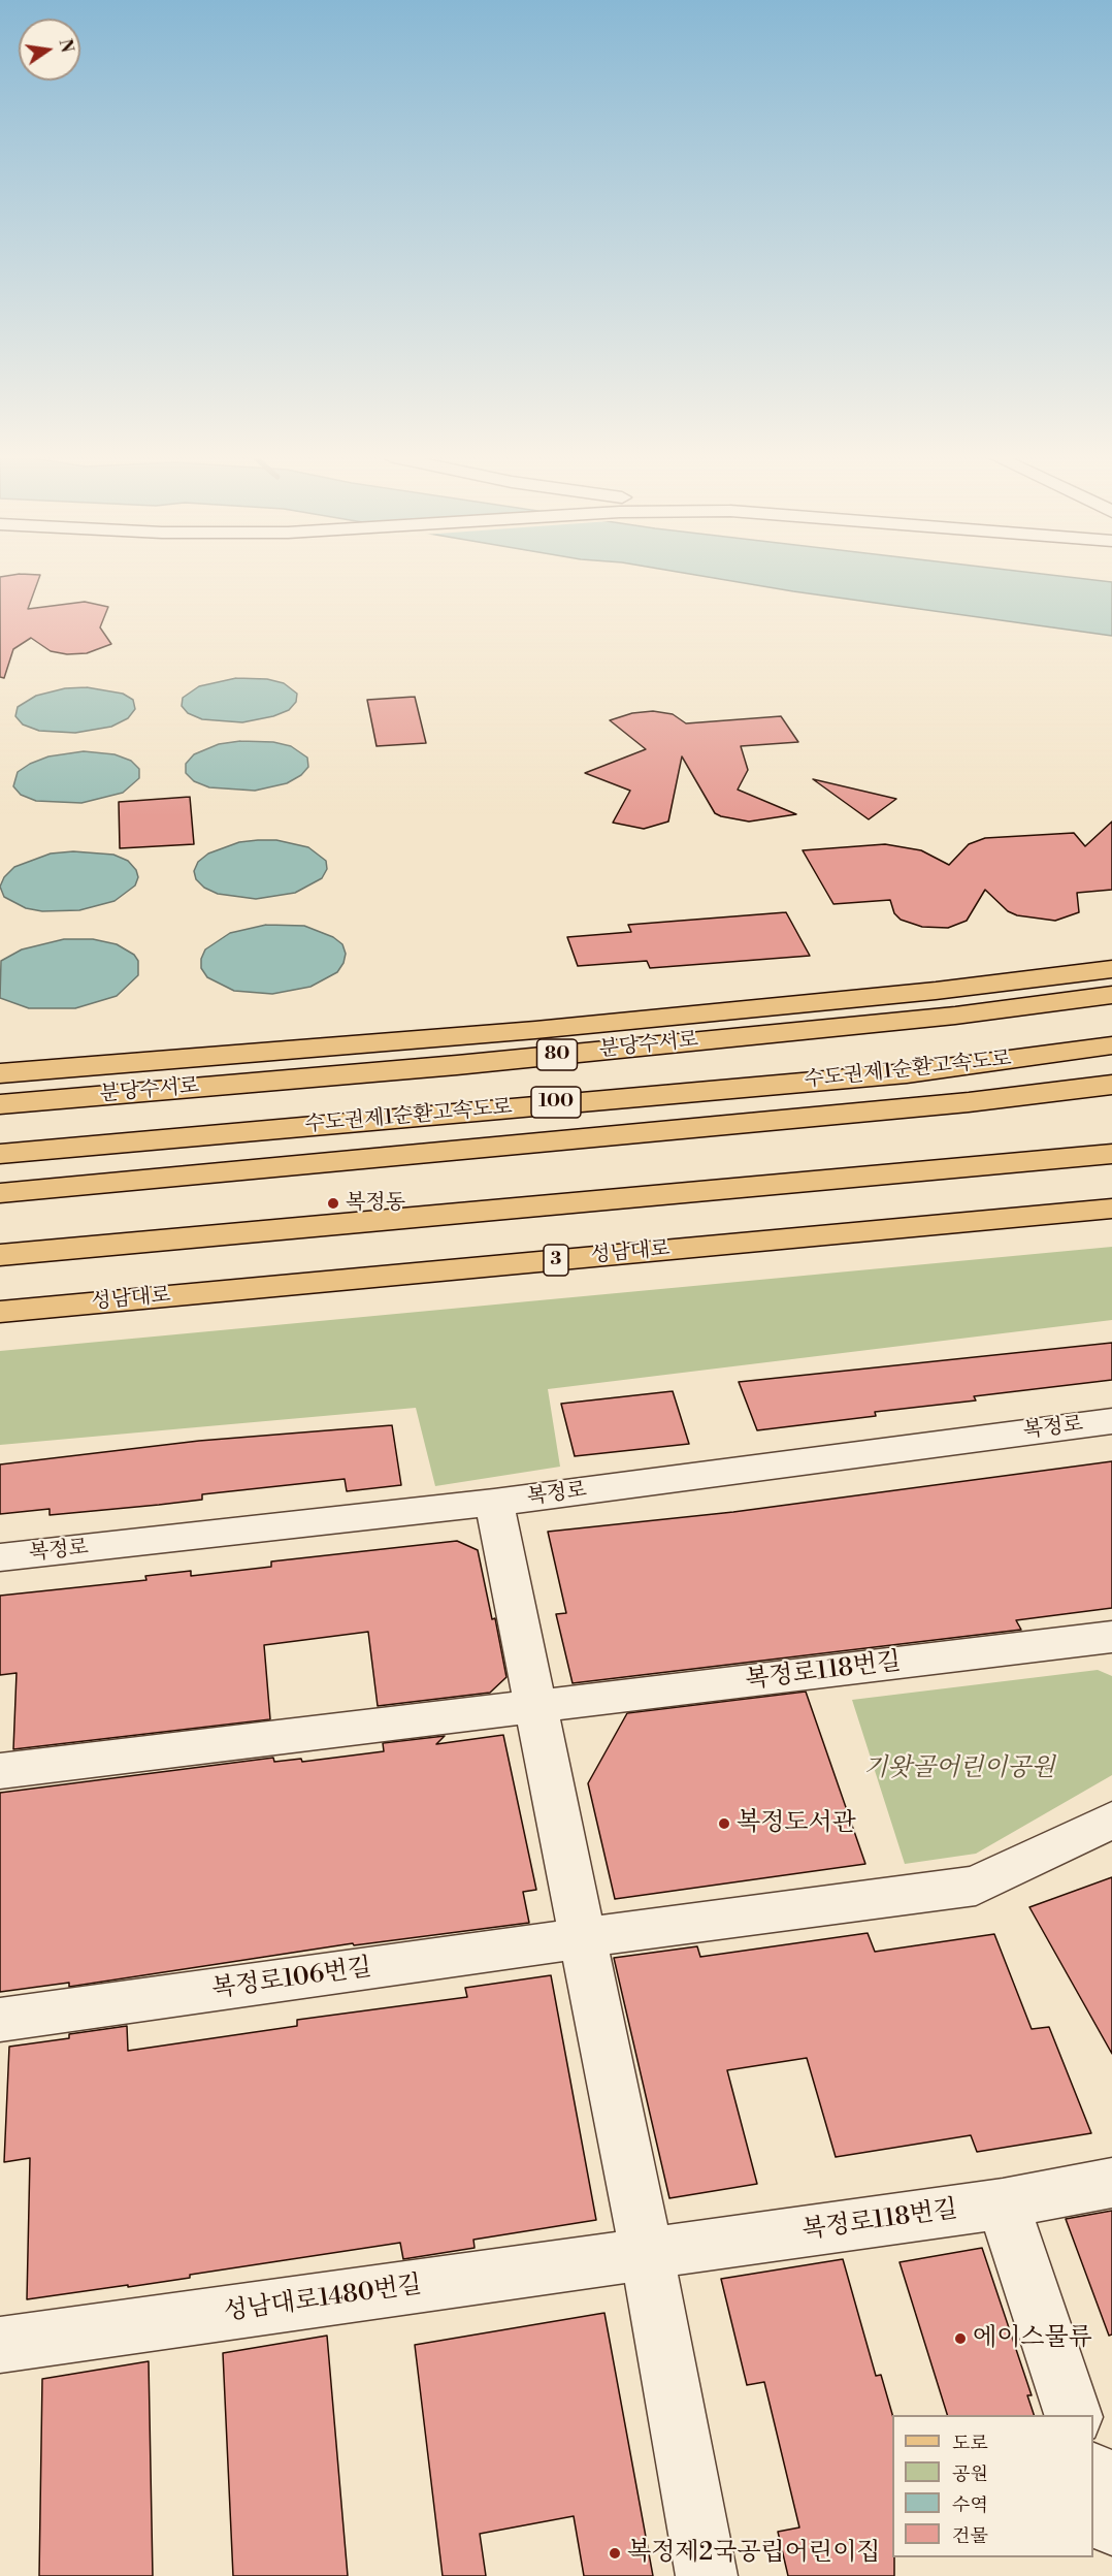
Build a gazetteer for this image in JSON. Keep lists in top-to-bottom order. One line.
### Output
{"streets":{"main road":["분당수서로","80","수도권제1순환고속도로","100","성남대로","3"],"street":["복정로","복정로118번길","복정로106번길","성남대로1480번길"]},"crossings":[["복정로118번길","성남대로1480번길"]],"parks":["기왓골어린이공원"],"places":["복정동","복정도서관","에이스물류","복정제2국공립어린이집"],"legend":["도로","공원","수역","건물"],"north":"right"}
